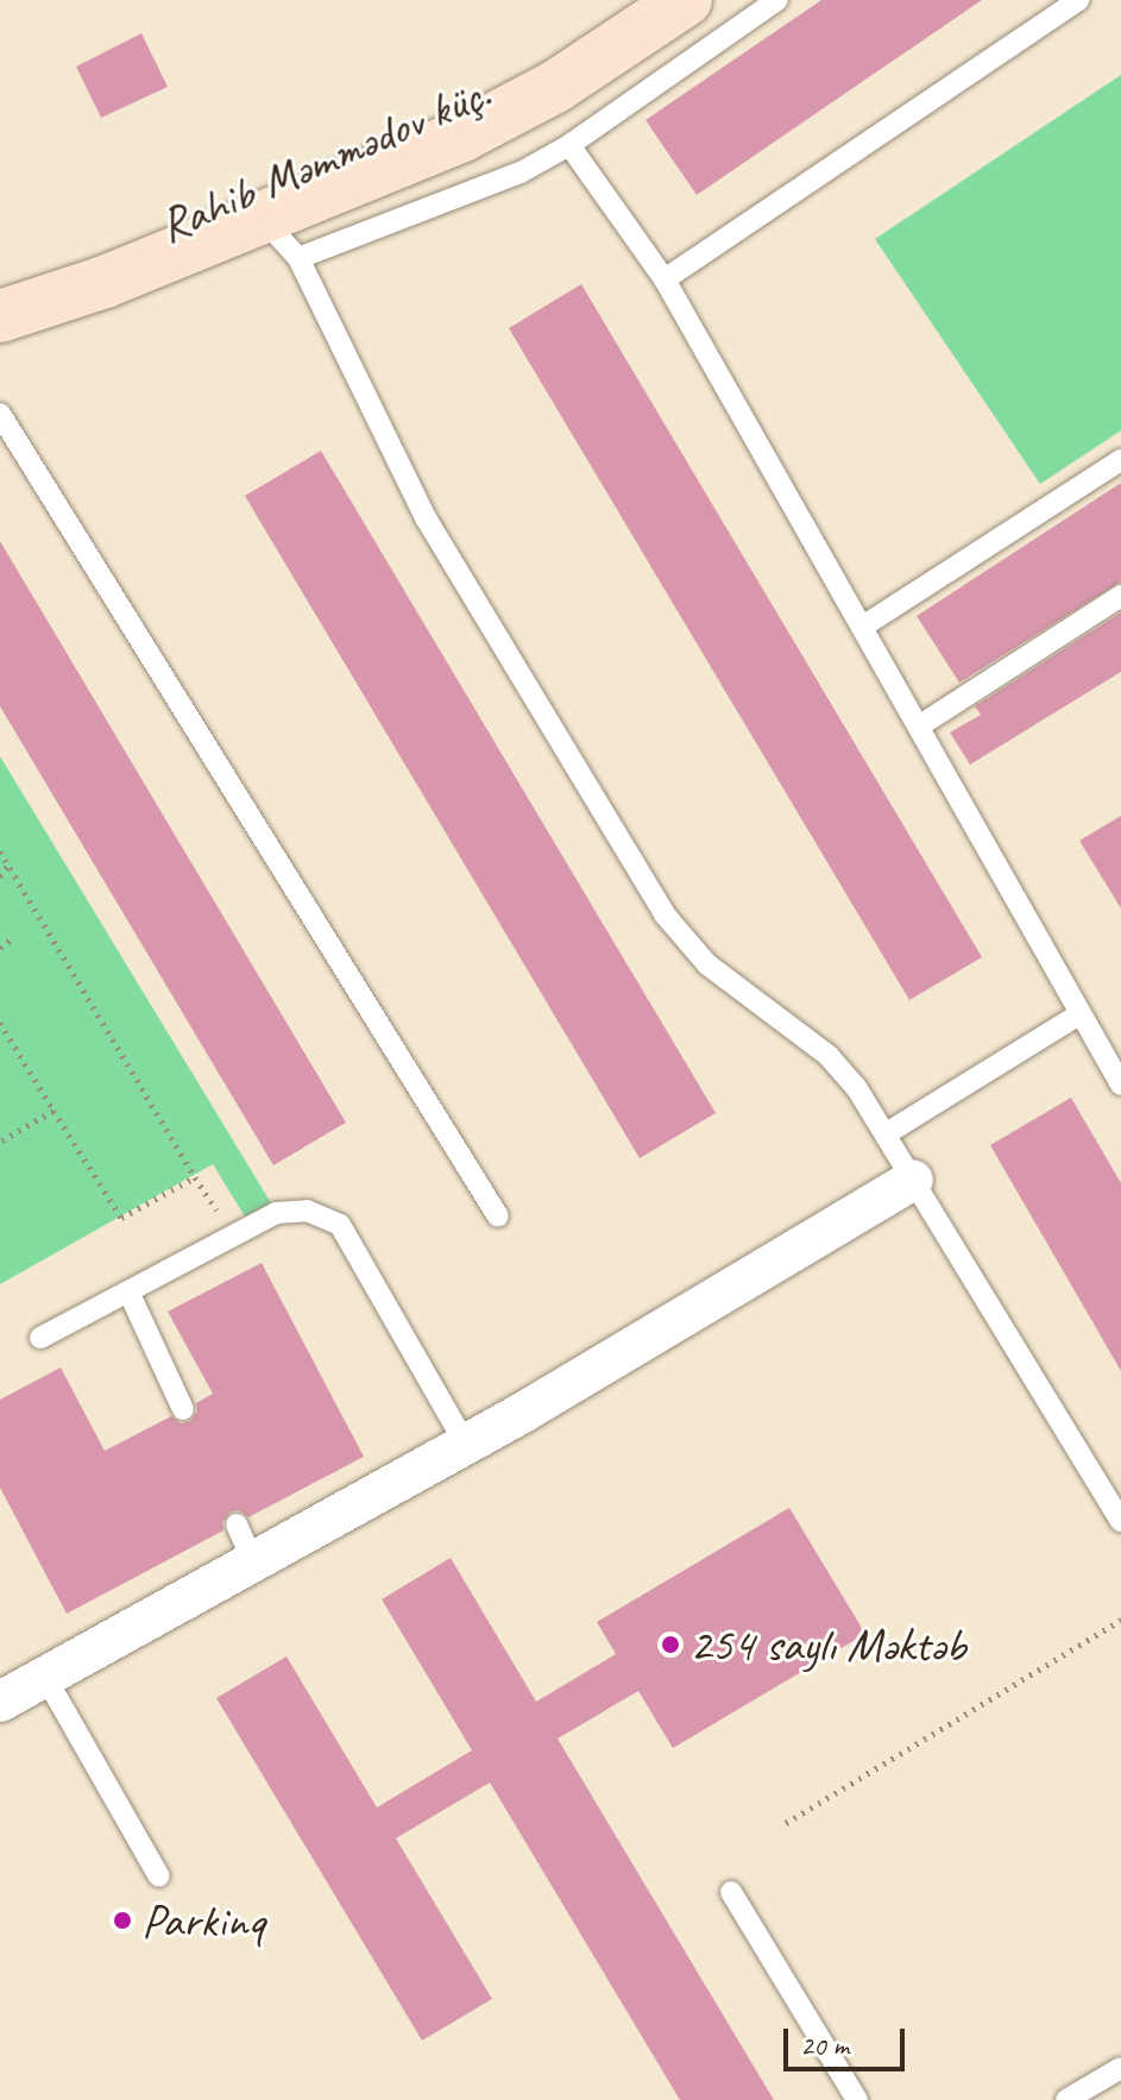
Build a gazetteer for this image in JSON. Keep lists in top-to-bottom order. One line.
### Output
{"streets":{"main road":["Rahib Məmmədov küç."]},"places":["254 saylı Məktəb","Parkinq"],"scale_bar":"20 m"}
